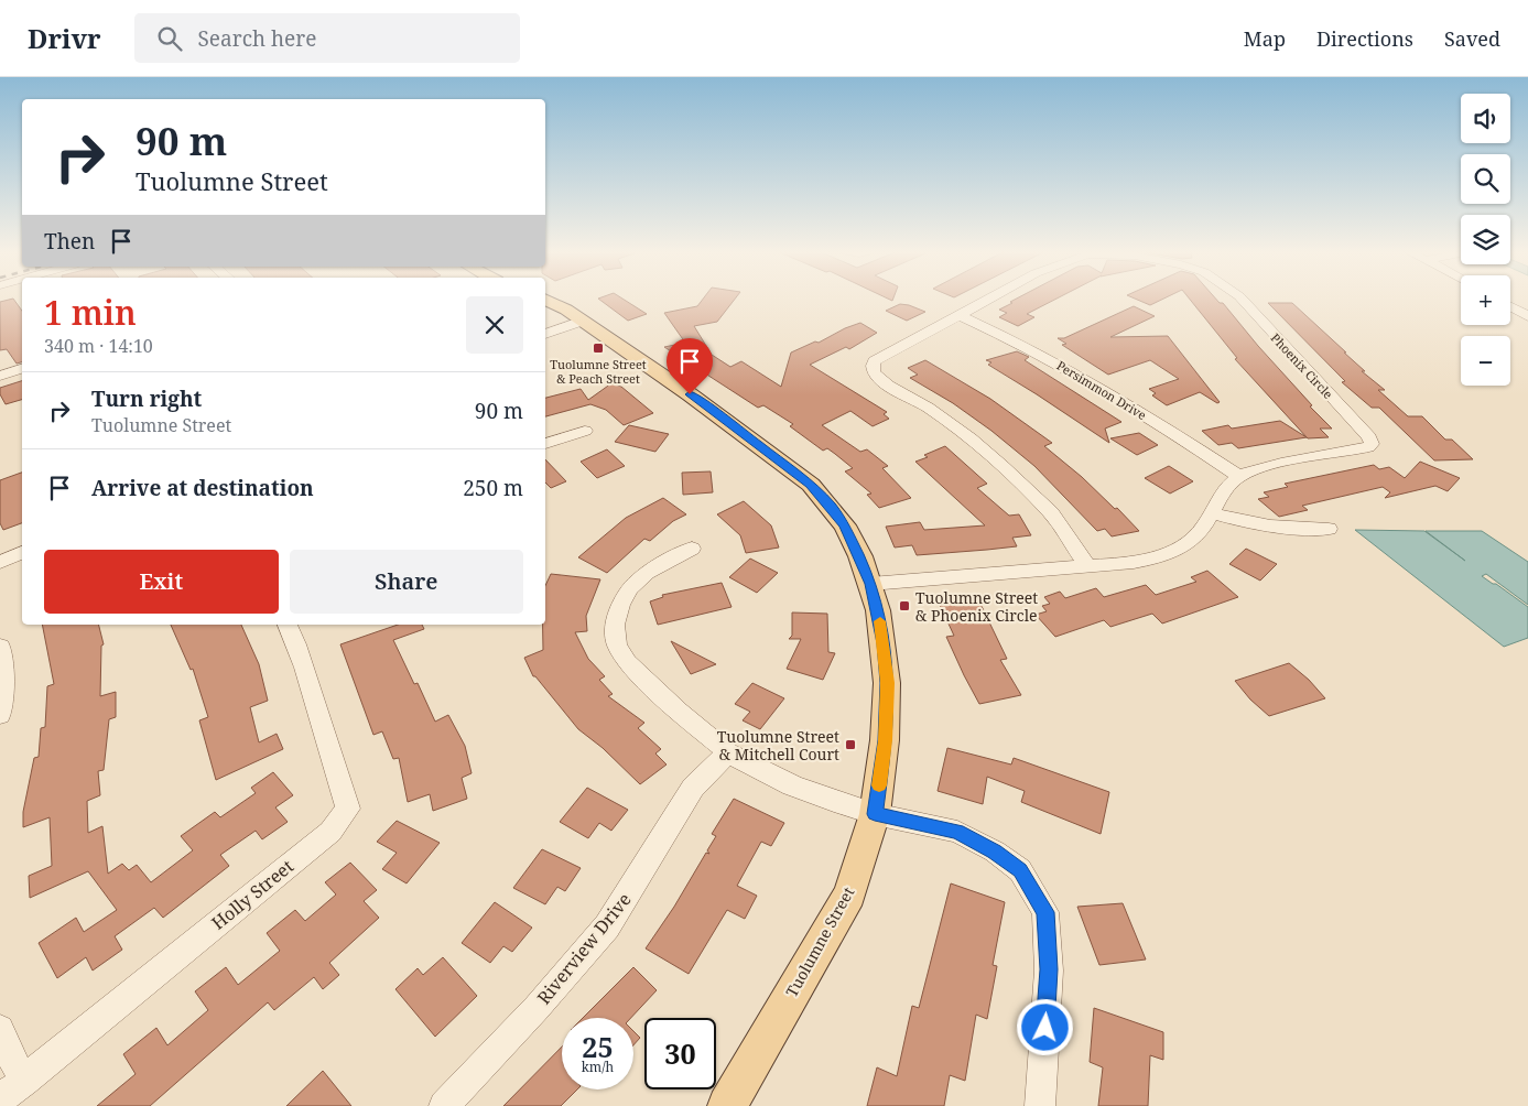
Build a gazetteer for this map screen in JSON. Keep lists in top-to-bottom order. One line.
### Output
{"streets":{"main road":["Tuolumne Street"],"street":["Phoenix Circle","Persimmon Drive","Holly Street","Riverview Drive"]},"crossings":[["Phoenix Circle","Persimmon Drive"]],"places":{"transit":["Tuolumne Street & Peach Street","Tuolumne Street & Phoenix Circle","Tuolumne Street & Mitchell Court"]},"page":{"header":"Drivr","search":"Search here","nav":["Map","Directions","Saved"],"map_buttons":["+","−"],"turn":["90 m","Tuolumne Street"],"then":"Then","heading":["1 min","340 m · 14:10"],"list":[{"name":"Turn right","note":"Tuolumne Street","value":"90 m"},{"name":"Arrive at destination","value":"250 m"}],"buttons":["Exit","Share"],"speed":"25 km/h","limit":"30"}}
